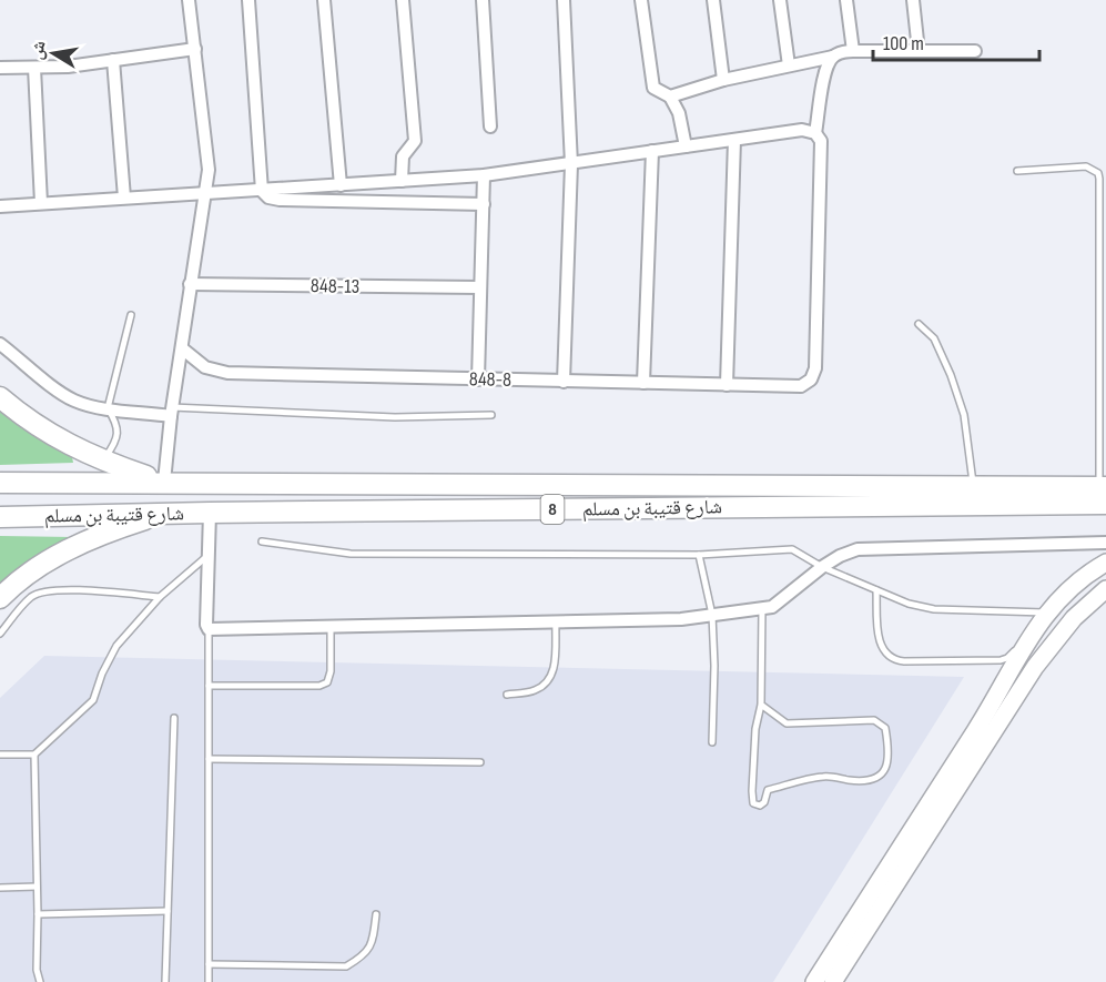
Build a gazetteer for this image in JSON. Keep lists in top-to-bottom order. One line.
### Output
{"streets":{"highway":["شارع قتيبة بن مسلم","8"],"street":["848-13","848-8"]},"scale_bar":"100 m","north":"left"}
